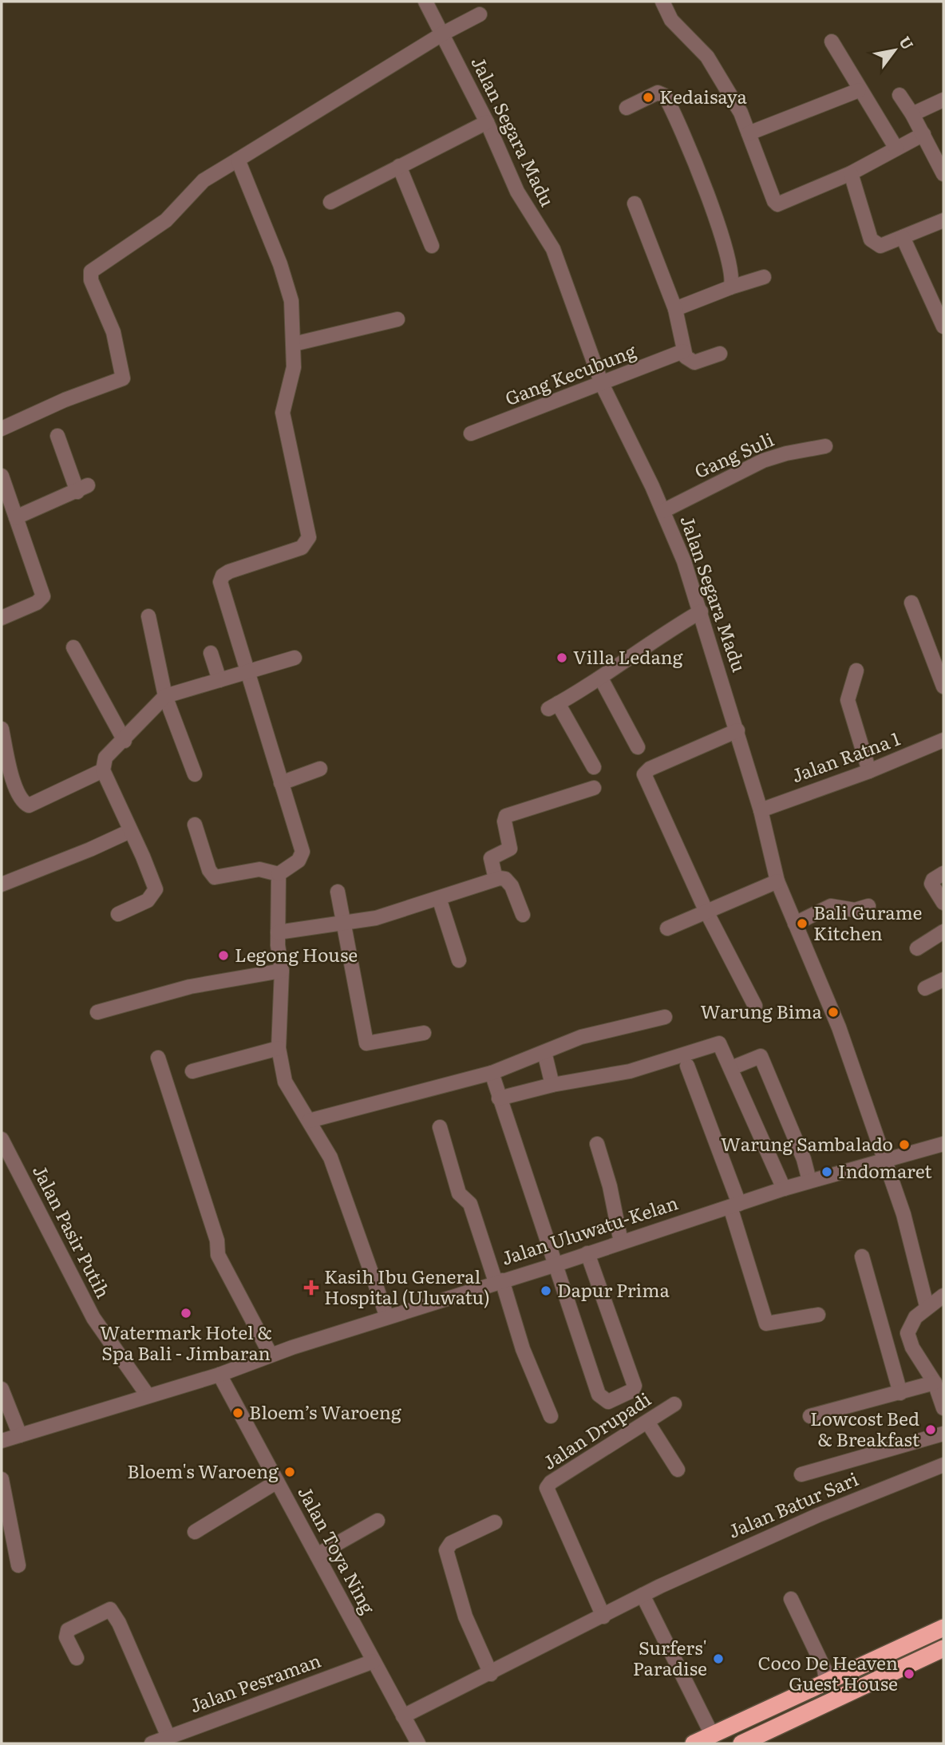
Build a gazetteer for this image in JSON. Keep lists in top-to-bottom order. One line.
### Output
{"streets":{"street":["Jalan Segara Madu","Gang Kecubung","Gang Suli","Jalan Ratna 1","Jalan Uluwatu-Kelan","Jalan Pasir Putih","Jalan Drupadi","Jalan Batur Sari","Jalan Toya Ning","Jalan Pesraman"]},"crossings":[["Jalan Segara Madu","Gang Kecubung"],["Jalan Segara Madu","Gang Suli"],["Jalan Segara Madu","Jalan Ratna 1"],["Jalan Segara Madu","Jalan Uluwatu-Kelan"],["Jalan Uluwatu-Kelan","Jalan Pasir Putih"],["Jalan Uluwatu-Kelan","Jalan Toya Ning"],["Jalan Toya Ning","Jalan Pesraman"]],"places":{"other":["Kedaisaya","Villa Ledang","Bali Gurame Kitchen","Legong House","Warung Bima","Warung Sambalado","Indomaret","Dapur Prima","Watermark Hotel & Spa Bali - Jimbaran","Bloem’s Waroeng","Lowcost Bed & Breakfast","Bloem's Waroeng","Surfers' Paradise","Coco De Heaven Guest House"],"health":["Kasih Ibu General Hospital (Uluwatu)"]},"north":"top right"}
